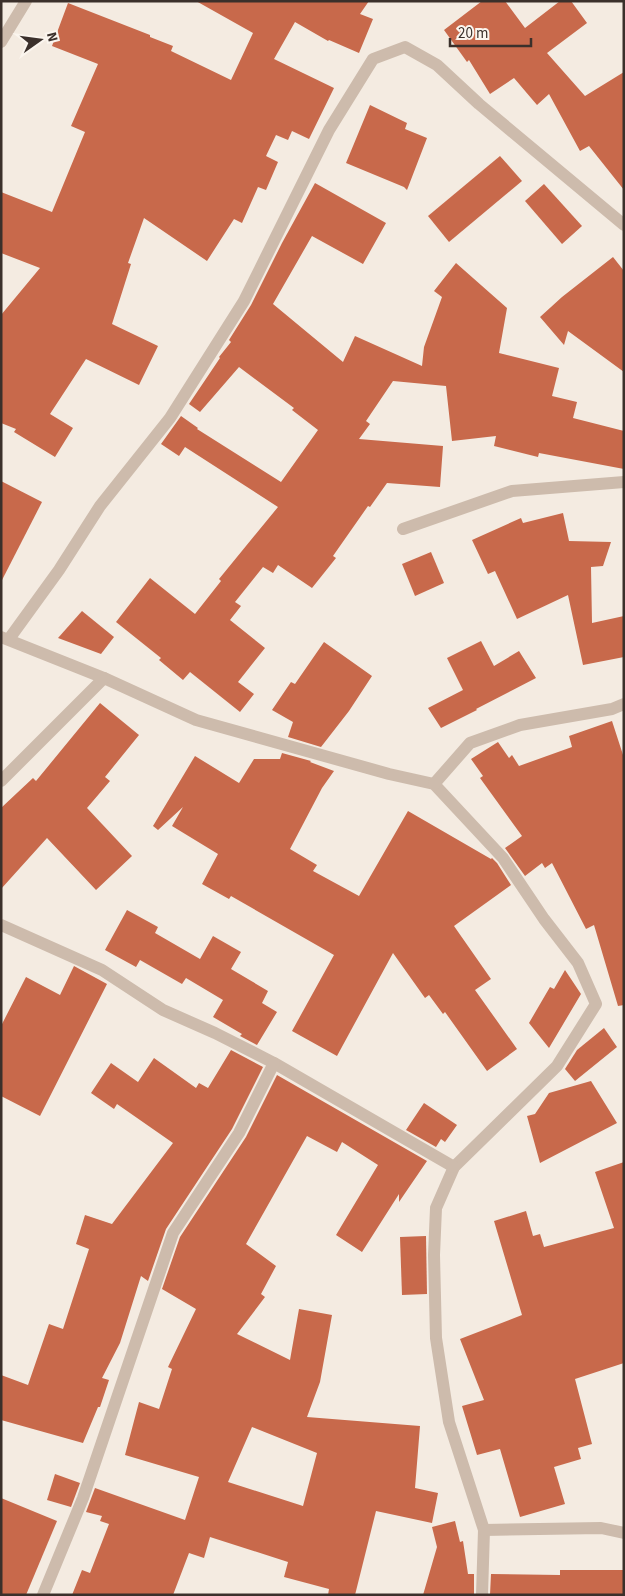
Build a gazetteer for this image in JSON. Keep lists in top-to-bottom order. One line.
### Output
{"scale_bar":"20 m","north":"right"}
